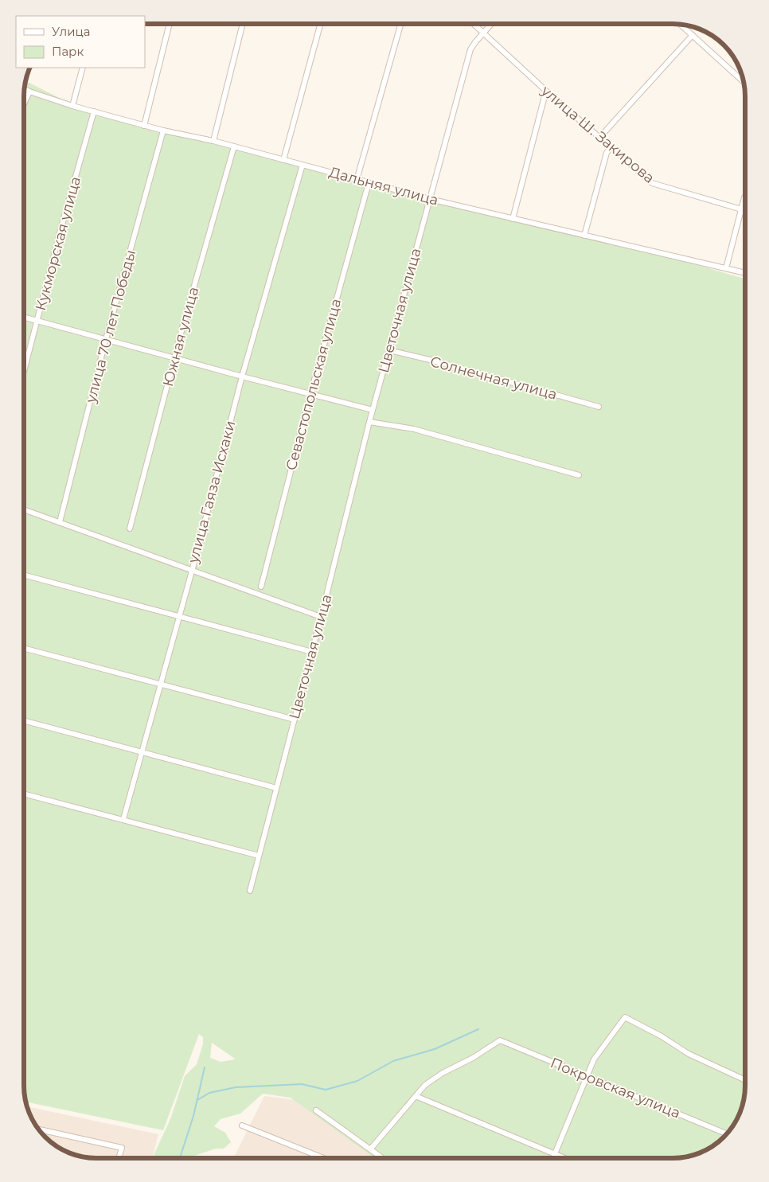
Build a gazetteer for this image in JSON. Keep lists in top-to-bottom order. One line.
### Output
{"streets":{"street":["улица Ш. Закирова","Дальняя улица","Кукморская улица","Цветочная улица","улица 70 лет Победы","Южная улица","Солнечная улица","Севастопольская улица","улица Гаяза Исхаки","Покровская улица"]},"crossings":[["Дальняя улица","Кукморская улица"],["Дальняя улица","Цветочная улица"],["Дальняя улица","улица 70 лет Победы"],["Дальняя улица","Южная улица"],["Дальняя улица","Севастопольская улица"],["Дальняя улица","улица Гаяза Исхаки"],["Цветочная улица","Солнечная улица"]],"legend":["Улица","Парк"]}
